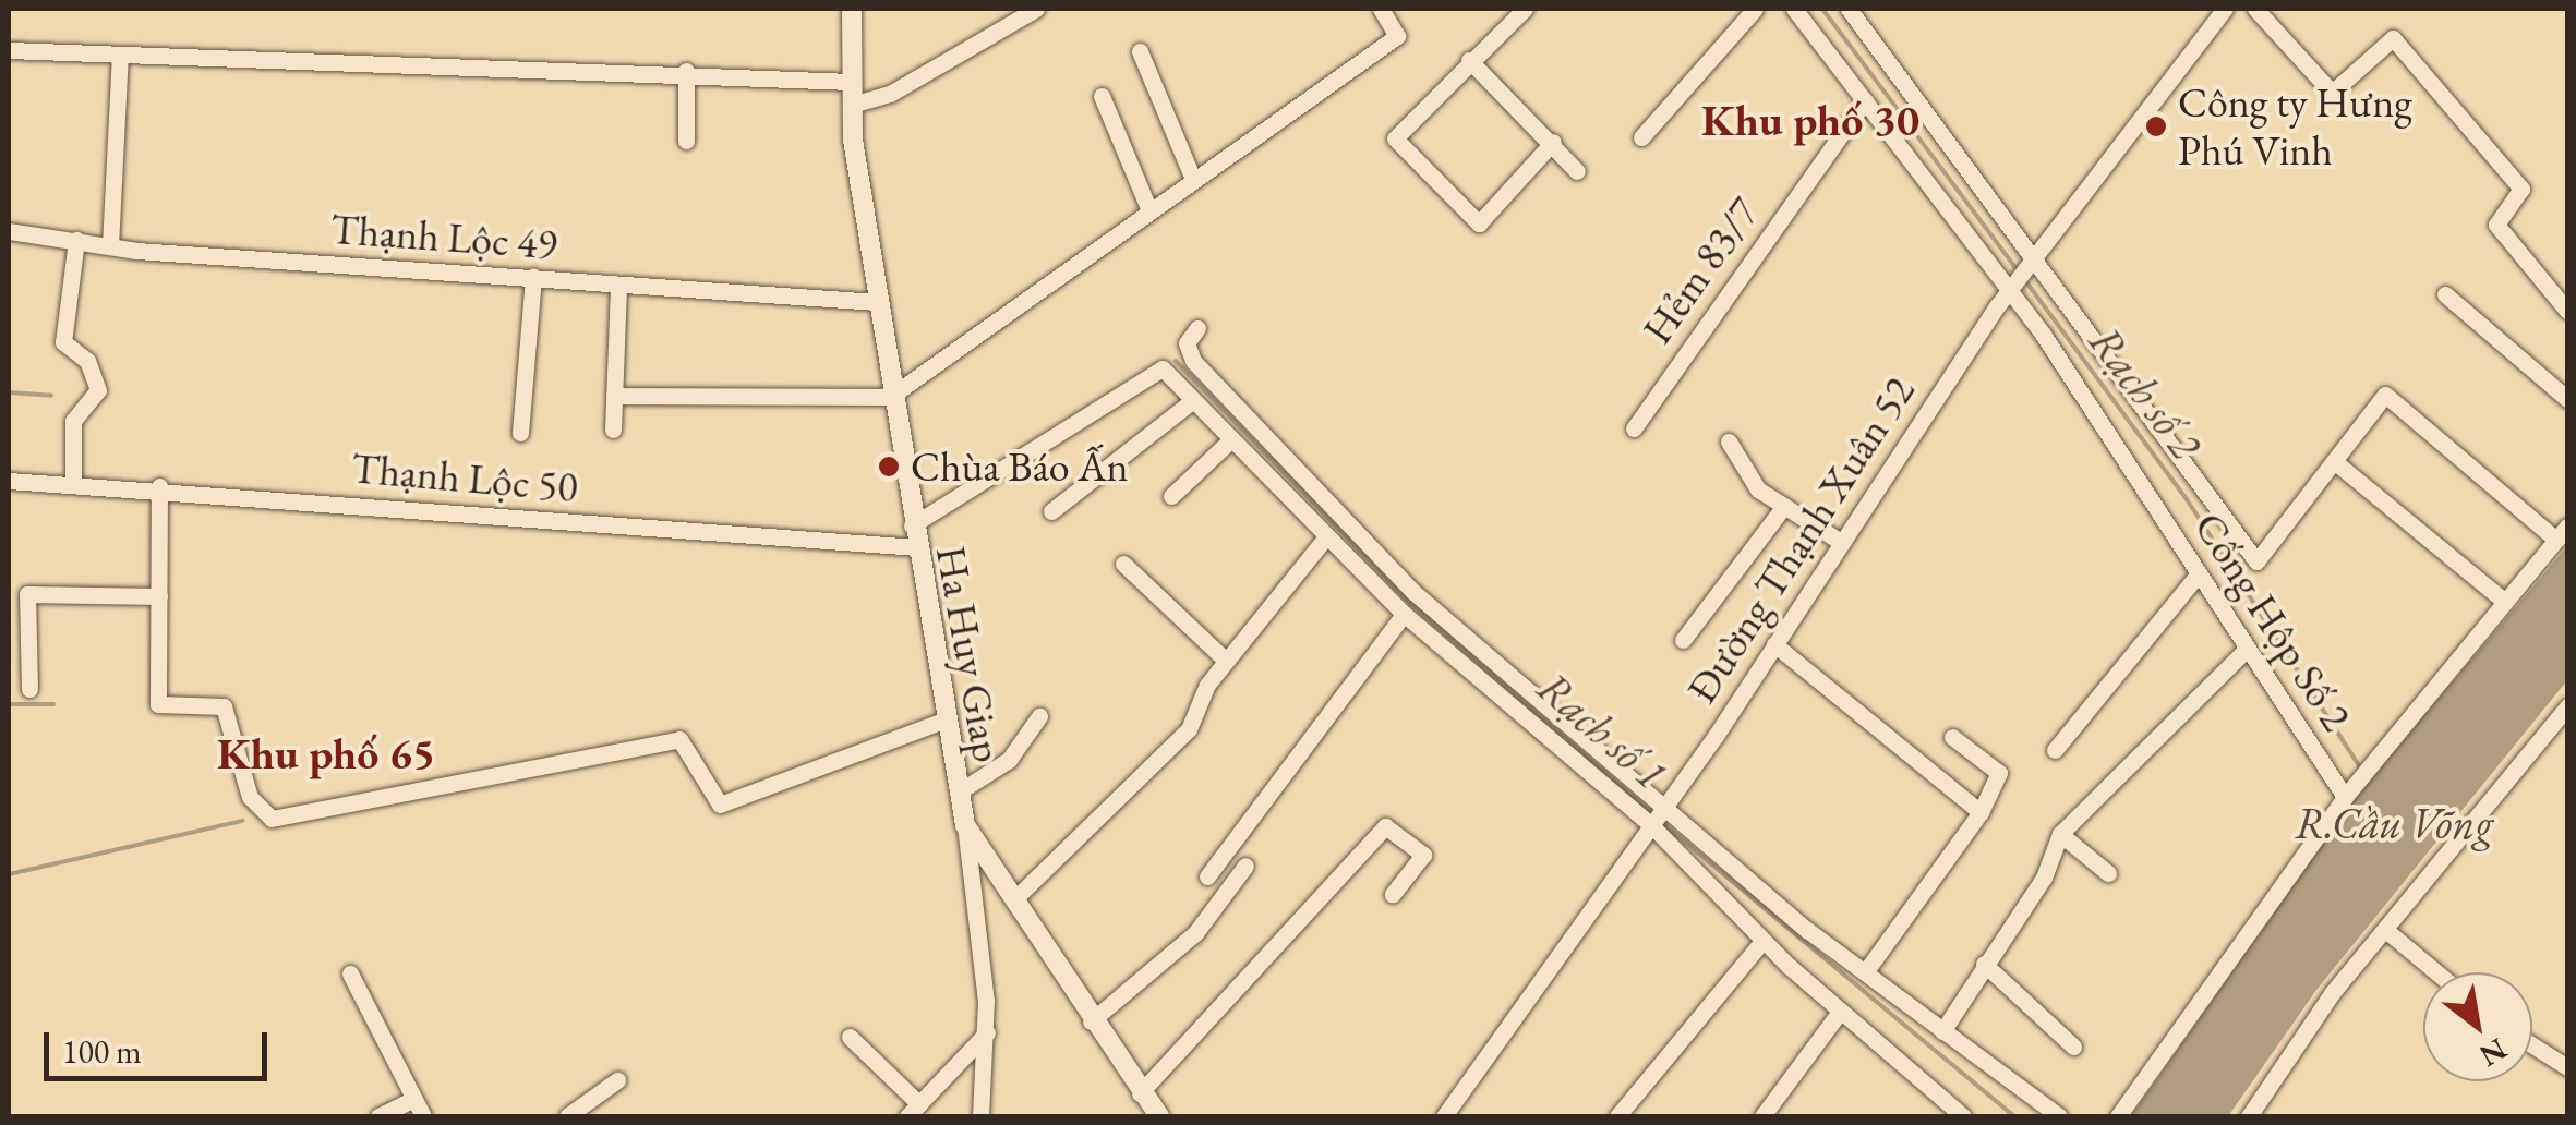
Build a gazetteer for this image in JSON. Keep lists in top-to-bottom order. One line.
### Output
{"streets":{"street":["Thạnh Lộc 49","Hẻm 83/7","Thạnh Lộc 50","Đường Thạnh Xuân 52","Cống Hộp Số 2","Ha Huy Giap"]},"crossings":[["Thạnh Lộc 49","Ha Huy Giap"],["Hẻm 83/7","Cống Hộp Số 2"],["Thạnh Lộc 50","Ha Huy Giap"],["Đường Thạnh Xuân 52","Cống Hộp Số 2"]],"districts":["Khu phố 30","Khu phố 65"],"water":["Rạch số 2","Rạch số 1","R.Cầu Võng"],"places":["Công ty Hưng Phú Vinh","Chùa Báo Ấn"],"scale_bar":"100 m","north":"bottom right"}
